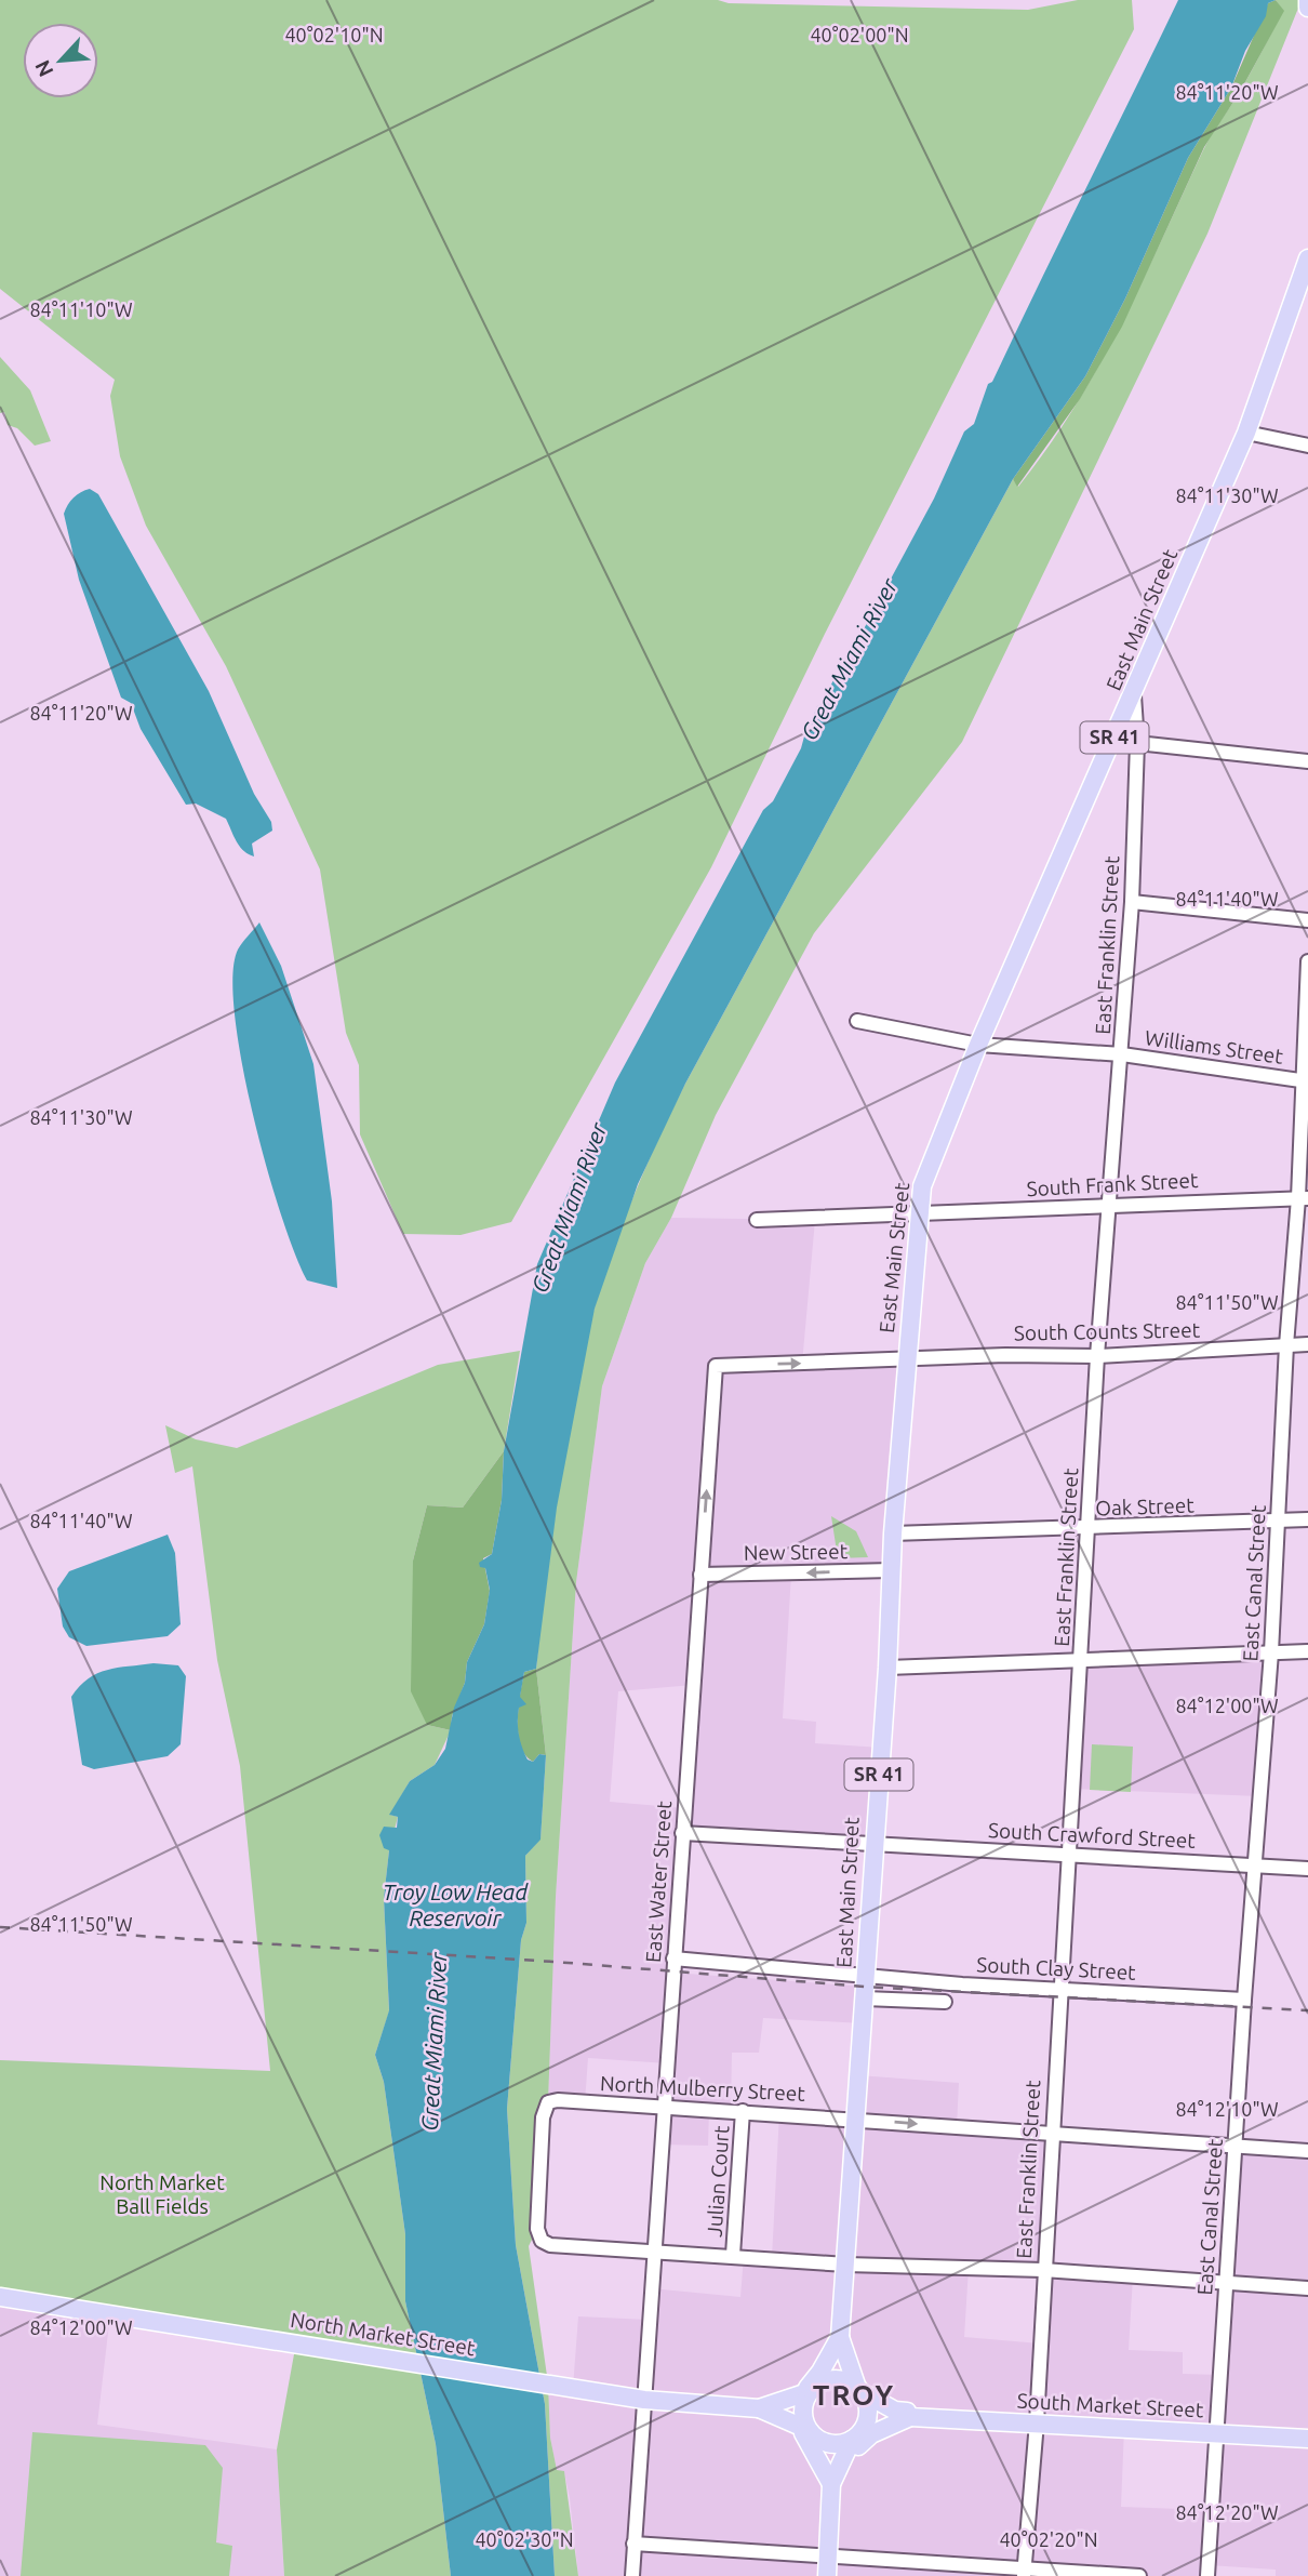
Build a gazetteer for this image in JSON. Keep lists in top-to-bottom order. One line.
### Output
{"streets":{"main road":["East Main Street","SR 41","North Market Street","South Market Street"],"street":["East Franklin Street","Williams Street","South Frank Street","South Counts Street","Oak Street","New Street","East Canal Street","South Crawford Street","East Water Street","South Clay Street","North Mulberry Street","Julian Court"]},"crossings":[["East Main Street","East Franklin Street"],["East Main Street","Williams Street"],["East Main Street","South Frank Street"],["East Main Street","South Counts Street"],["East Main Street","Oak Street"],["East Main Street","New Street"],["East Main Street","South Crawford Street"],["East Main Street","South Clay Street"],["East Main Street","North Mulberry Street"],["East Franklin Street","Williams Street"],["East Franklin Street","South Frank Street"],["East Franklin Street","South Counts Street"],["East Franklin Street","Oak Street"],["East Franklin Street","South Crawford Street"],["East Franklin Street","South Clay Street"],["East Franklin Street","North Mulberry Street"],["East Franklin Street","South Market Street"],["Williams Street","East Canal Street"],["South Frank Street","East Canal Street"],["South Counts Street","East Canal Street"],["South Counts Street","East Water Street"],["Oak Street","East Canal Street"],["New Street","East Water Street"],["East Canal Street","South Crawford Street"],["East Canal Street","South Clay Street"],["East Canal Street","North Mulberry Street"],["East Canal Street","South Market Street"],["South Crawford Street","East Water Street"],["East Water Street","South Clay Street"],["East Water Street","North Mulberry Street"],["East Water Street","North Market Street"],["North Mulberry Street","Julian Court"]],"one_way":["New Street"],"districts":["TROY"],"water":["Great Miami River","Troy Low Head Reservoir"],"parks":["North Market Ball Fields"],"north":"bottom left","coordinates":["40°02'00\"N","40°02'10\"N","84°11'20\"W","84°11'10\"W","84°11'30\"W","84°11'40\"W","84°11'50\"W","84°12'00\"W","84°12'10\"W","84°12'20\"W","40°02'30\"N","40°02'20\"N"]}
